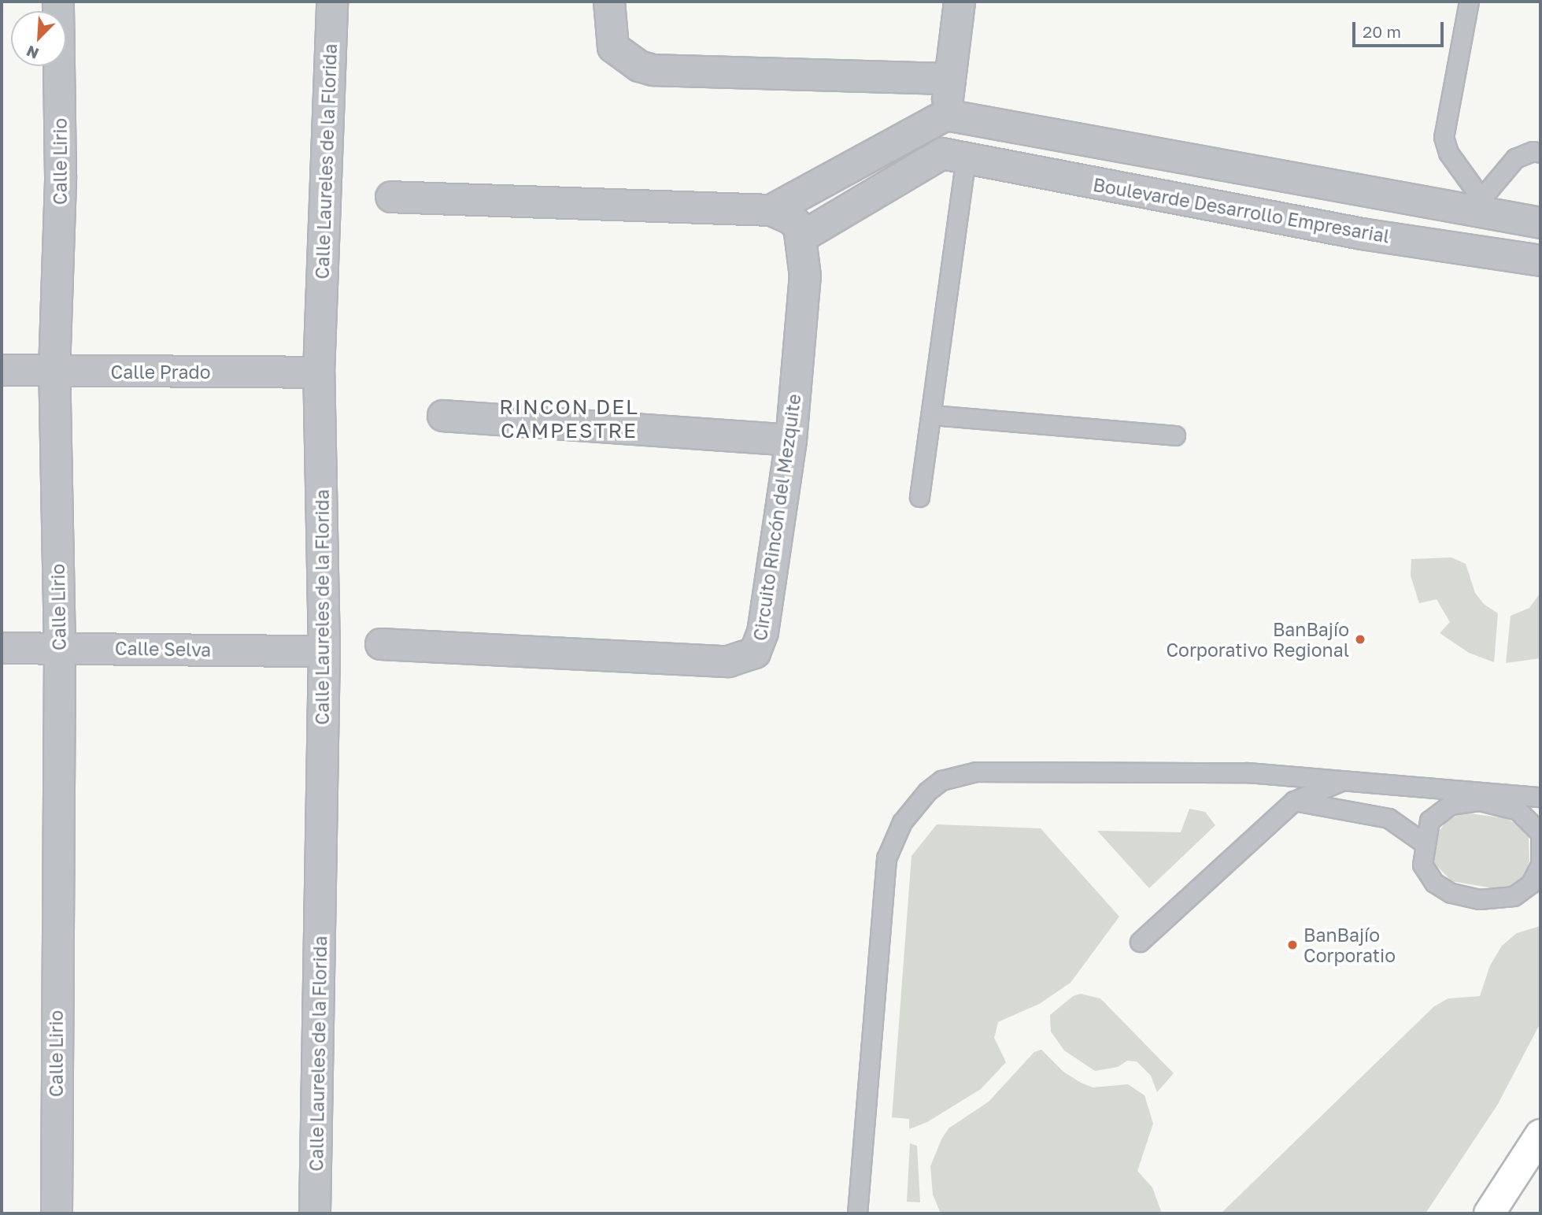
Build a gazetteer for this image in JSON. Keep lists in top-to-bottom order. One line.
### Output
{"streets":{"street":["Calle Lirio","Calle Laureles de la Florida","Boulevarde Desarrollo Empresarial","Calle Prado","Circuito Rincón del Mezquite","Calle Selva"]},"crossings":[["Calle Lirio","Calle Prado"],["Calle Lirio","Calle Selva"],["Calle Laureles de la Florida","Calle Prado"],["Calle Laureles de la Florida","Calle Selva"]],"districts":["RINCON DEL CAMPESTRE"],"places":["BanBajío Corporativo Regional","BanBajío Corporatio"],"scale_bar":"20 m","north":"bottom left"}
